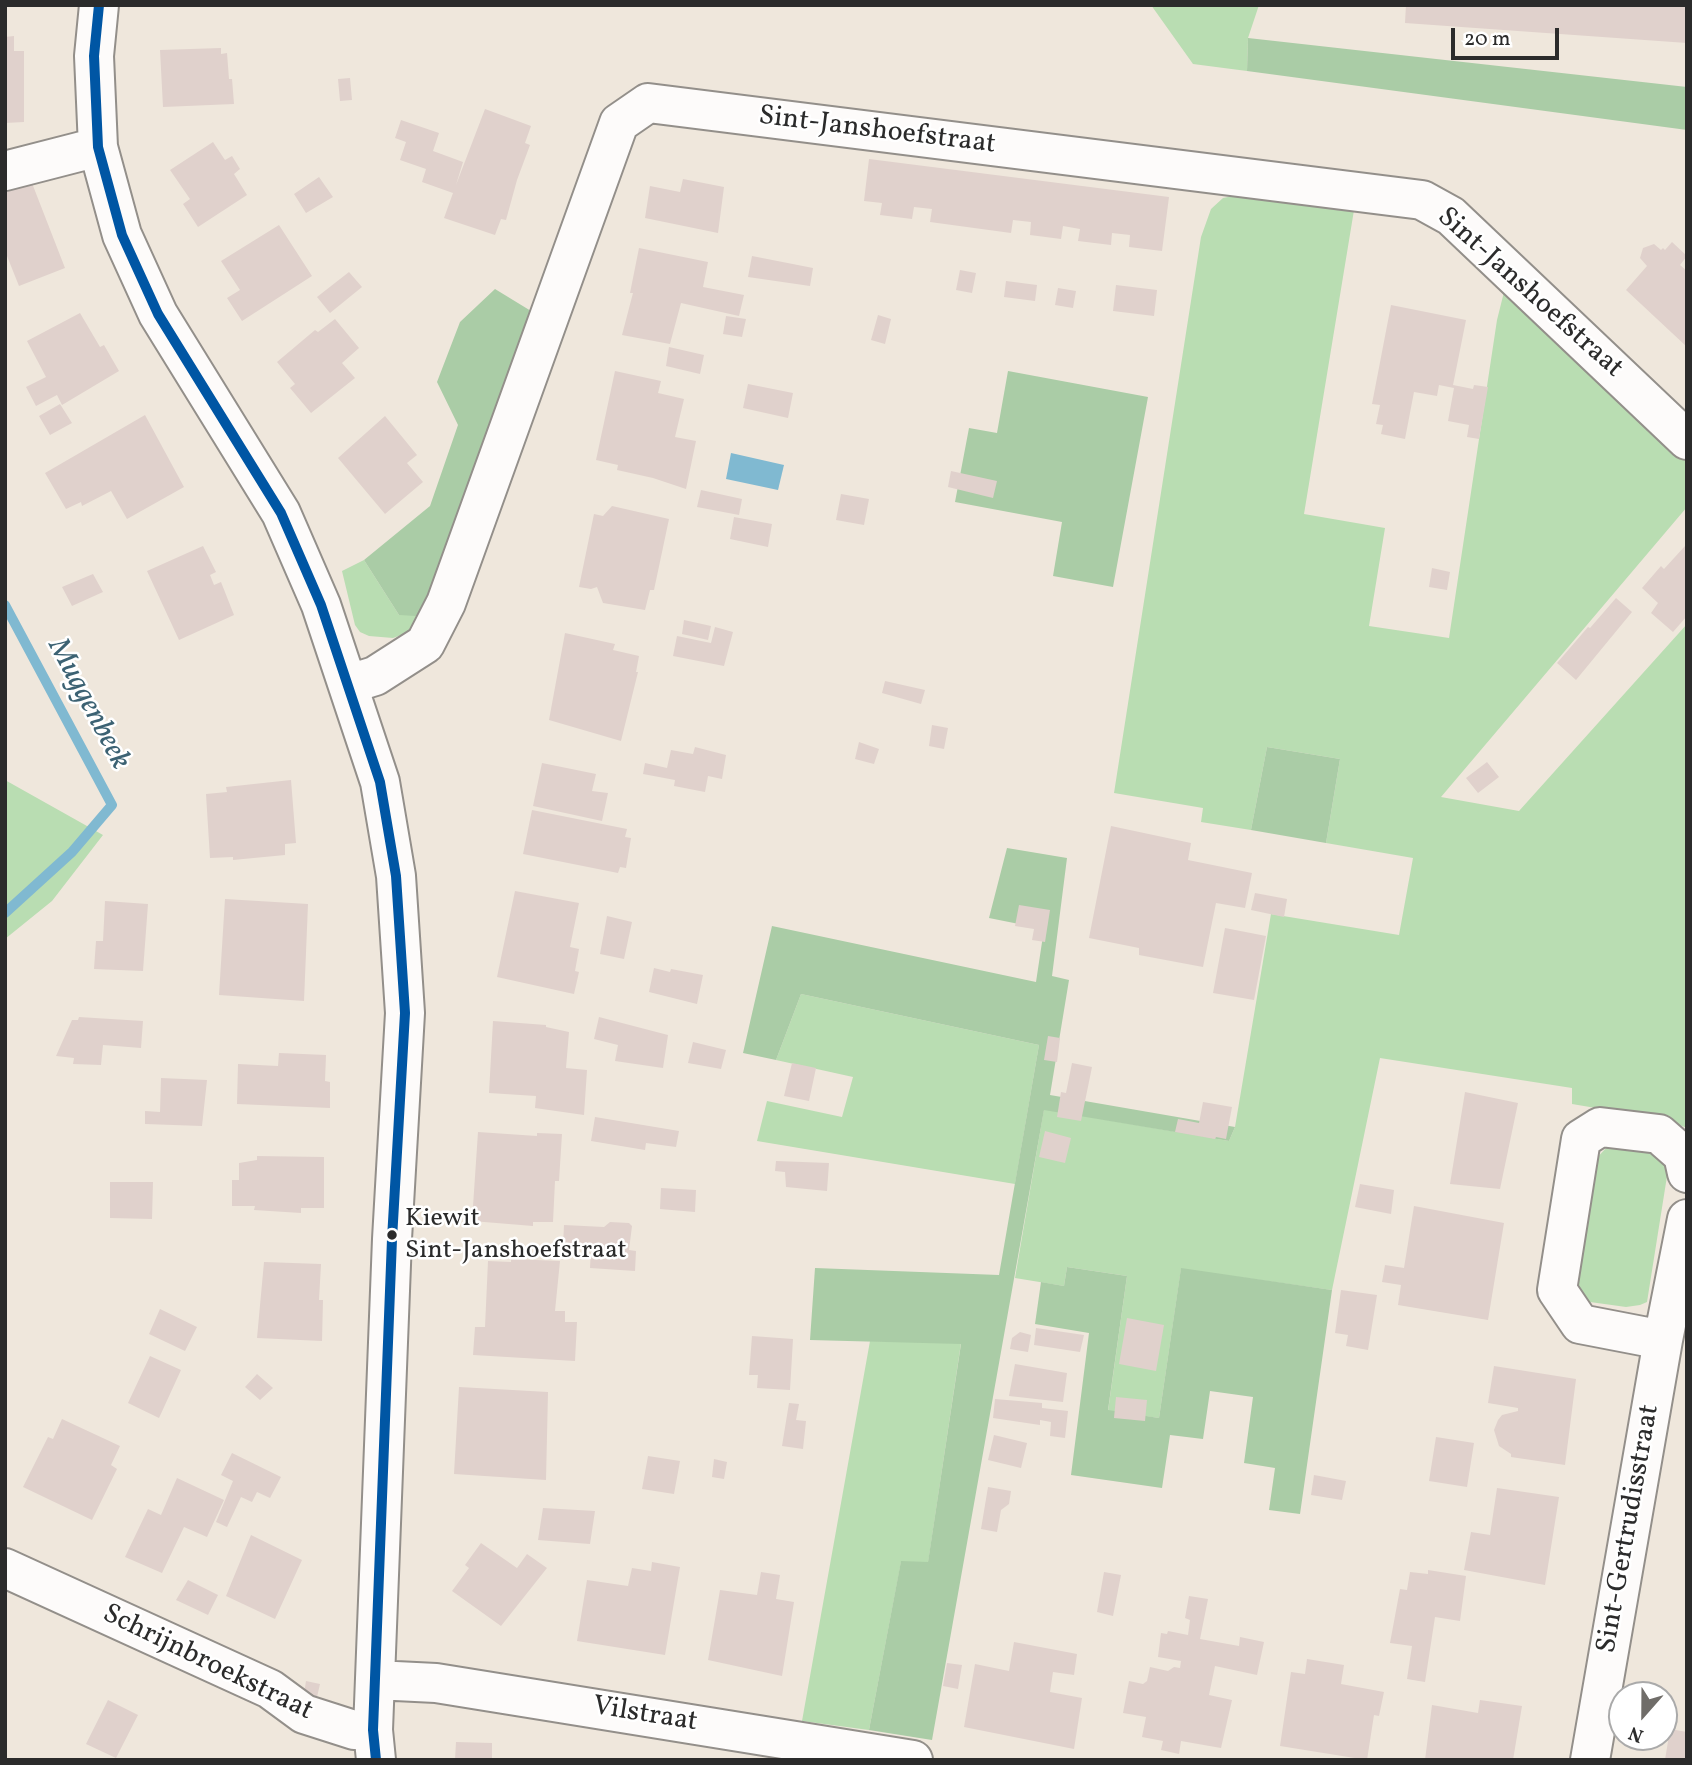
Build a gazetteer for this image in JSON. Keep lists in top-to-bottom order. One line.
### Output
{"streets":{"street":["Sint-Janshoefstraat","Sint-Gertrudisstraat","Schrijnbroekstraat","Vilstraat"]},"water":["Muggenbeek"],"places":["Kiewit Sint-Janshoefstraat"],"scale_bar":"20 m","north":"bottom"}
